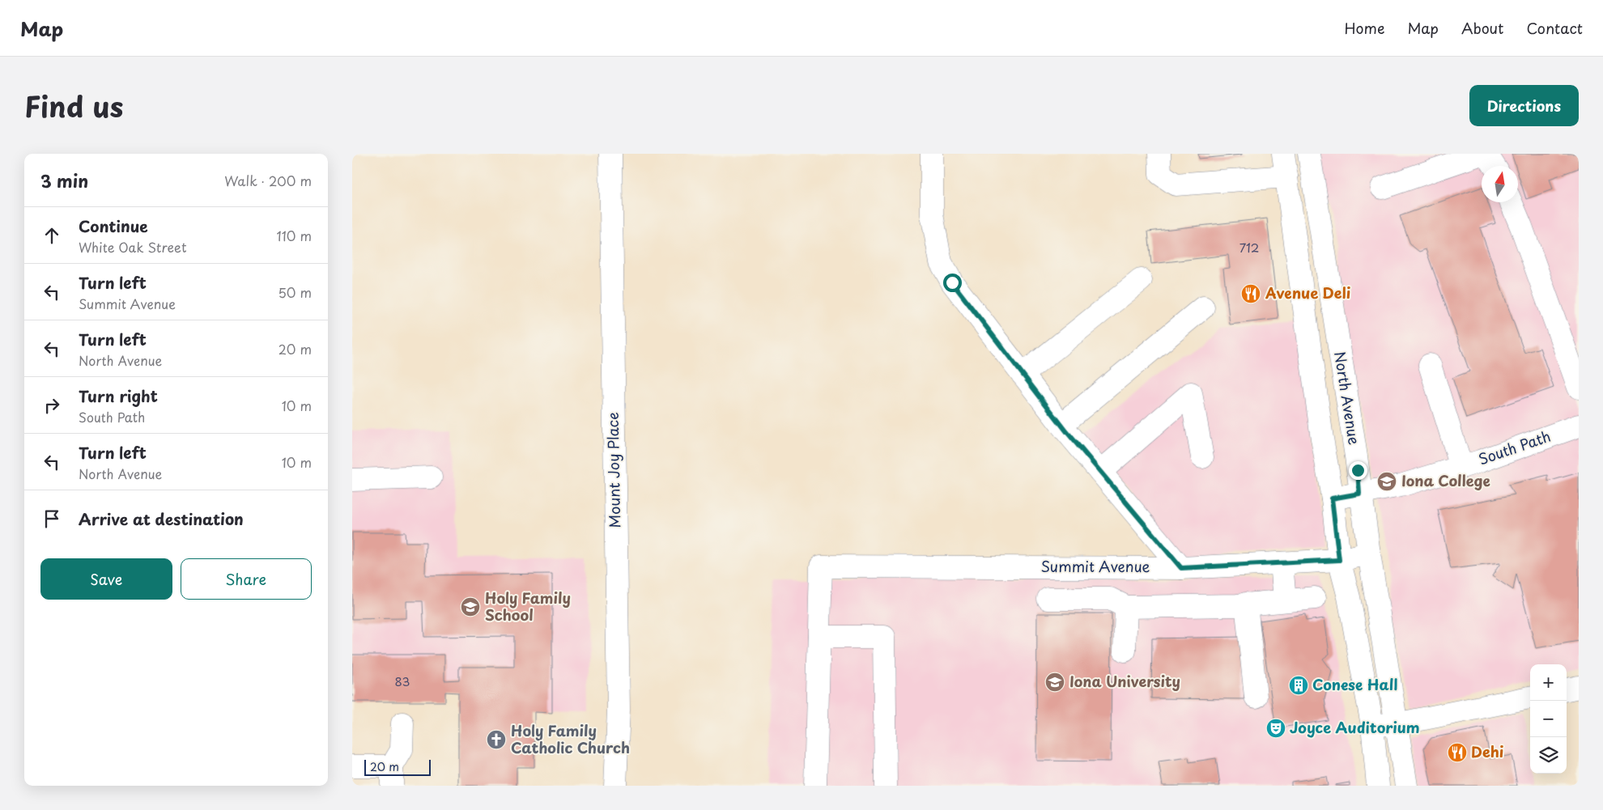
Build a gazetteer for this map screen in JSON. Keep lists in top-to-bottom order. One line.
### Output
{"streets":{"street":["North Avenue","South Path","Mount Joy Place","Summit Avenue"]},"crossings":[["North Avenue","South Path"],["North Avenue","Summit Avenue"]],"places":{"restaurant":["Avenue Deli","Dehi"],"school or university":["Iona College","Holy Family School","Iona University"],"building":["Conese Hall"],"theatre":["Joyce Auditorium"],"church":["Holy Family Catholic Church"]},"house_numbers":["712","83"],"scale_bar":"20 m","north":"top","page":{"header":"Map","nav":["Home","Map","About","Contact"],"title":"Find us","buttons":["Directions",["Save","Share"]],"heading":["3 min","Walk · 200 m"],"list":[["Continue","White Oak Street","110 m"],["Turn left","Summit Avenue","50 m"],["Turn left","North Avenue","20 m"],["Turn right","South Path","10 m"],["Turn left","North Avenue","10 m"],"Arrive at destination"],"map_buttons":["+","−"],"scale":"20 m"}}
